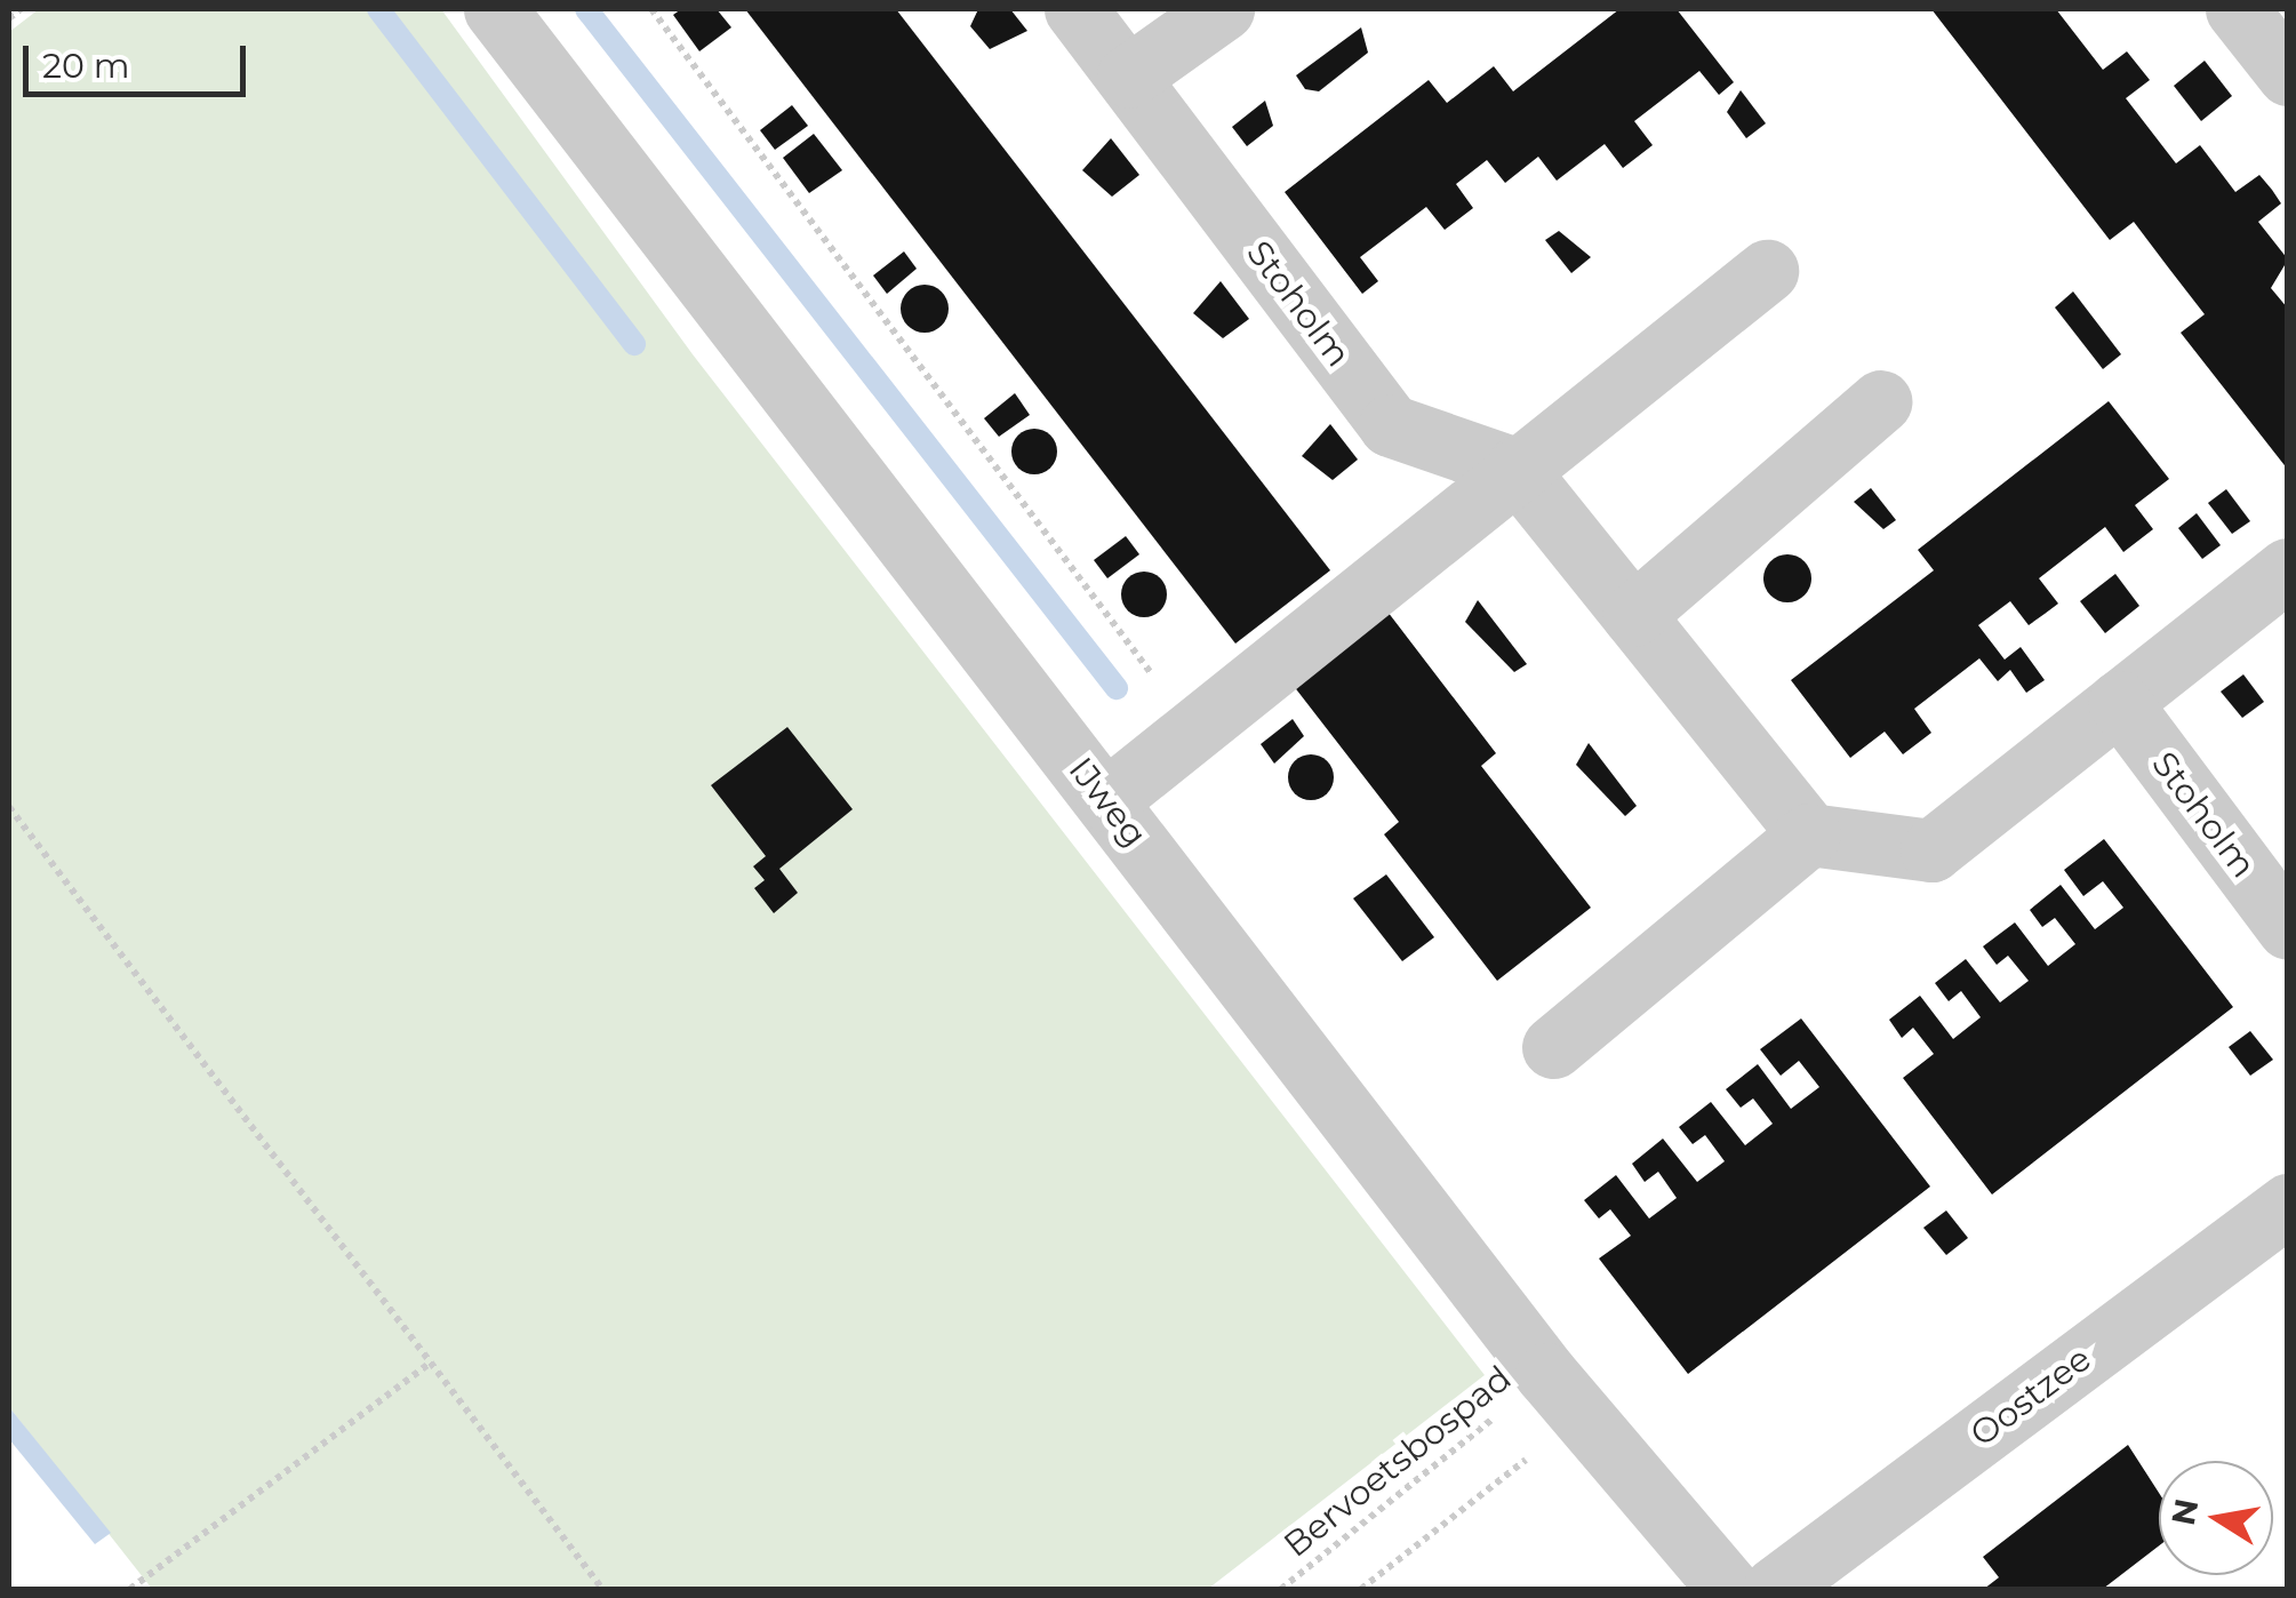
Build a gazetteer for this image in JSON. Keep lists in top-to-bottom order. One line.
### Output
{"streets":{"street":["Stoholm","IJweg","Oostzee"],"path":["Bervoetsbospad"]},"crossings":[["IJweg","Bervoetsbospad"]],"scale_bar":"20 m","north":"left"}
